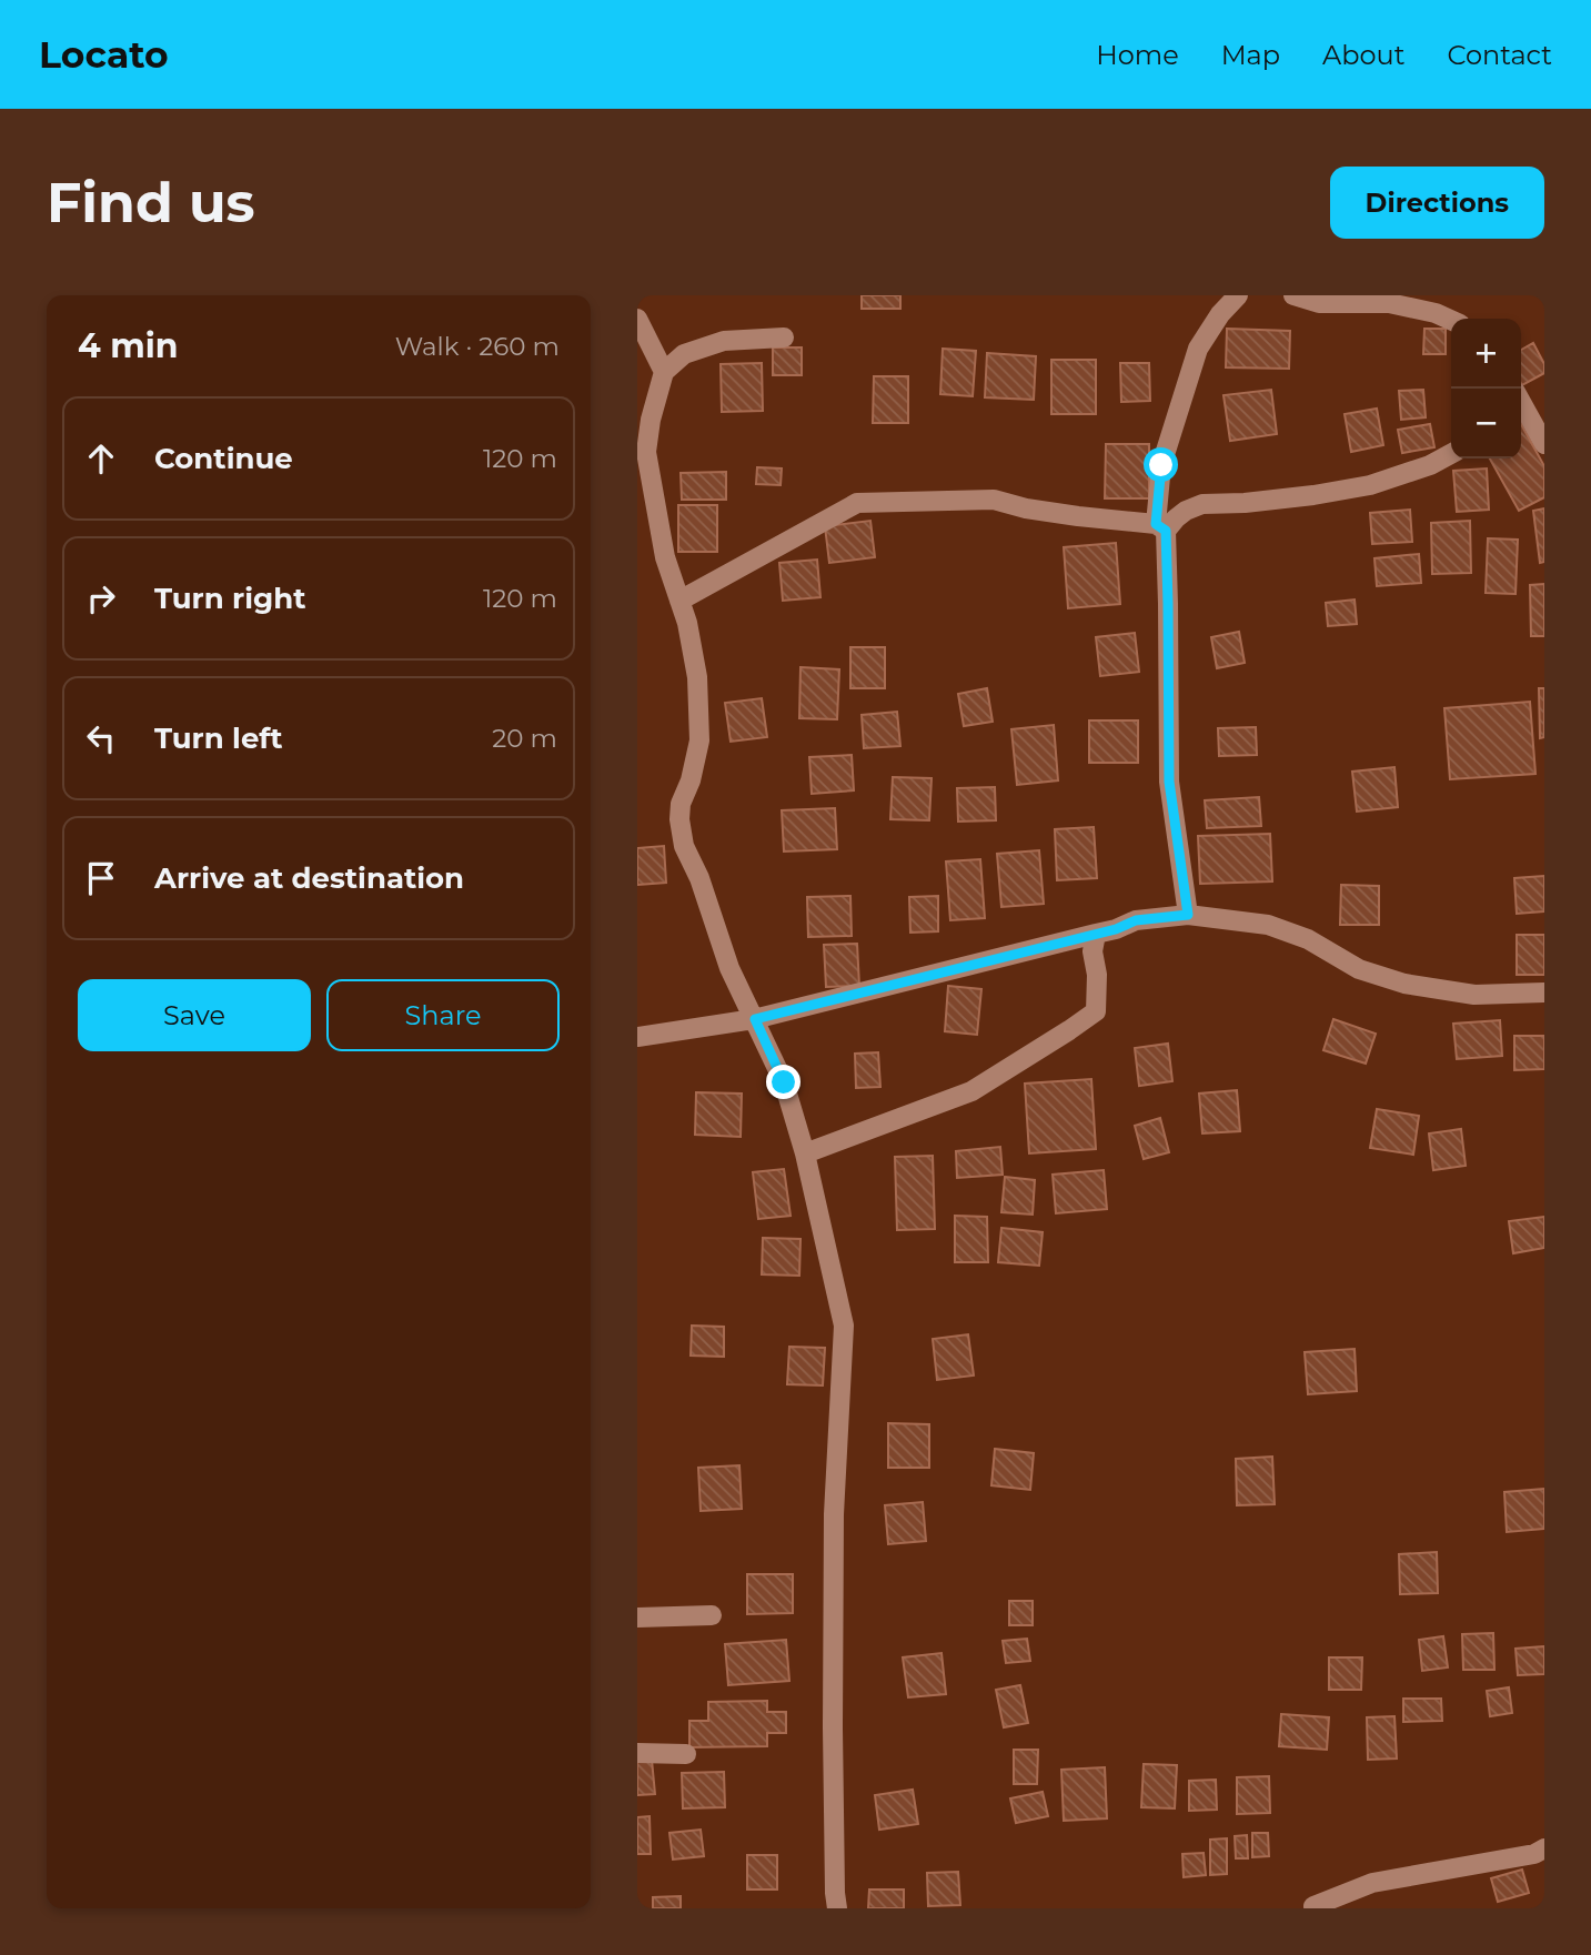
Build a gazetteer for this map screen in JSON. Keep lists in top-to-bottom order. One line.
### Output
{"page":{"header":"Locato","nav":["Home","Map","About","Contact"],"buttons":["Directions",["Save","Share"]],"title":"Find us","heading":["4 min","Walk · 260 m"],"map_buttons":["+","−"],"list":[["Continue","120 m"],["Turn right","120 m"],["Turn left","20 m"],"Arrive at destination"]}}
